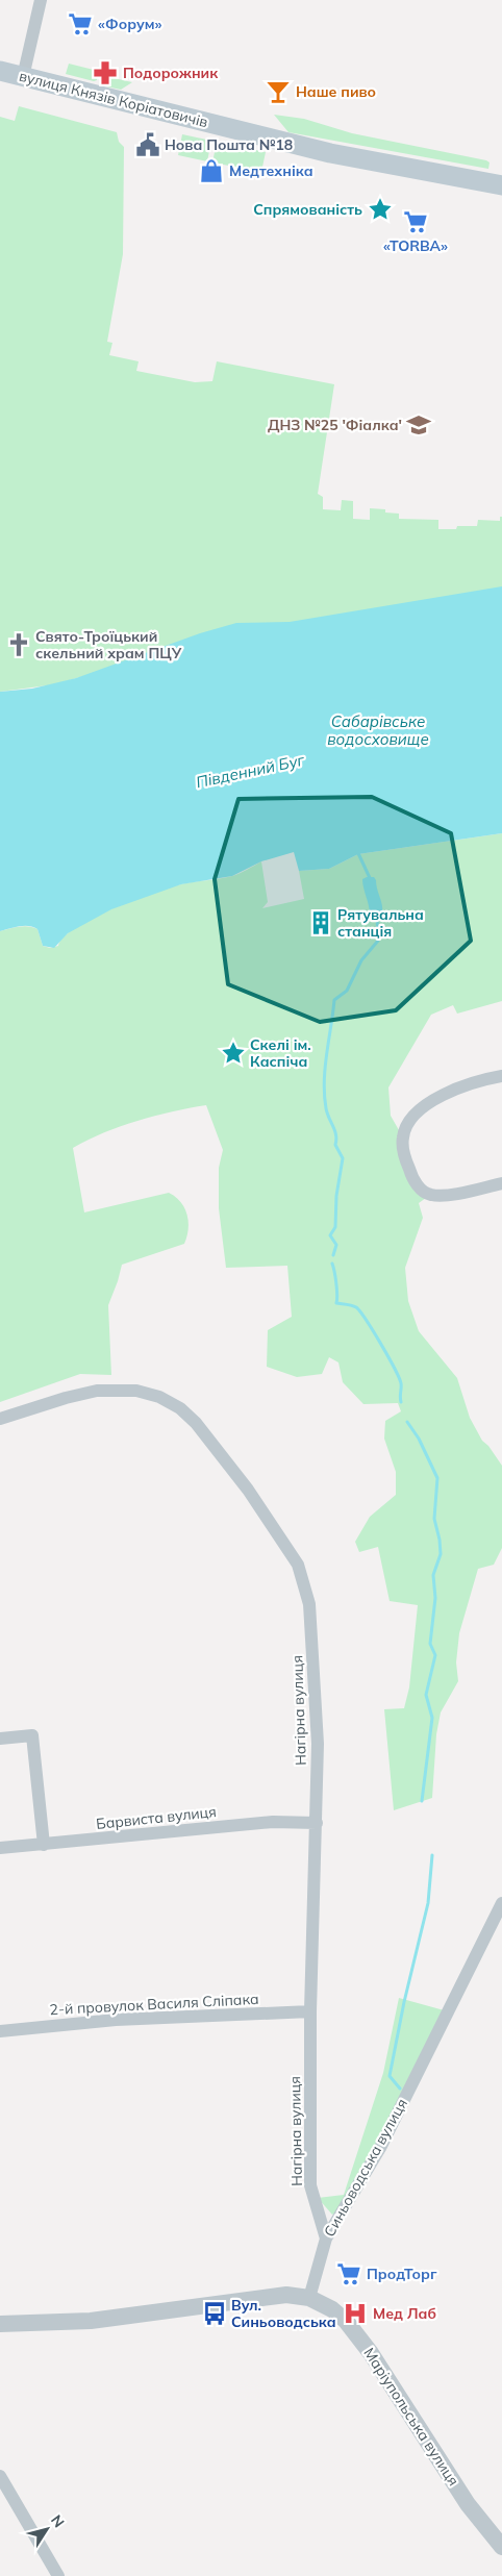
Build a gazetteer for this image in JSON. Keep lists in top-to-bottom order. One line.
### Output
{"streets":{"main road":["вулиця Князів Коріатовичів"],"street":["Нагірна вулиця","Барвиста вулиця","2-й провулок Василя Сліпака","Синьоводська вулиця","Маріупольська вулиця"]},"crossings":[["Нагірна вулиця","Барвиста вулиця"],["Нагірна вулиця","2-й провулок Василя Сліпака"],["Нагірна вулиця","Синьоводська вулиця"],["Синьоводська вулиця","Маріупольська вулиця"]],"water":["Сабарівське водосховище","Південний Буг"],"places":{"supermarket":["«Форум»","«TORBA»","ПродТорг"],"pharmacy":["Подорожник"],"bar":["Наше пиво"],"public building":["Нова Пошта №18"],"shop":["Медтехніка"],"place":["Спрямованість","Скелі ім. Каспіча"],"school or university":["ДНЗ №25 'Фіалка'"],"church":["Свято-Троїцький скельний храм ПЦУ"],"building":["Рятувальна станція"],"bus stop":["Вул. Синьоводська"],"hospital":["Мед Лаб"]},"north":"top right"}
